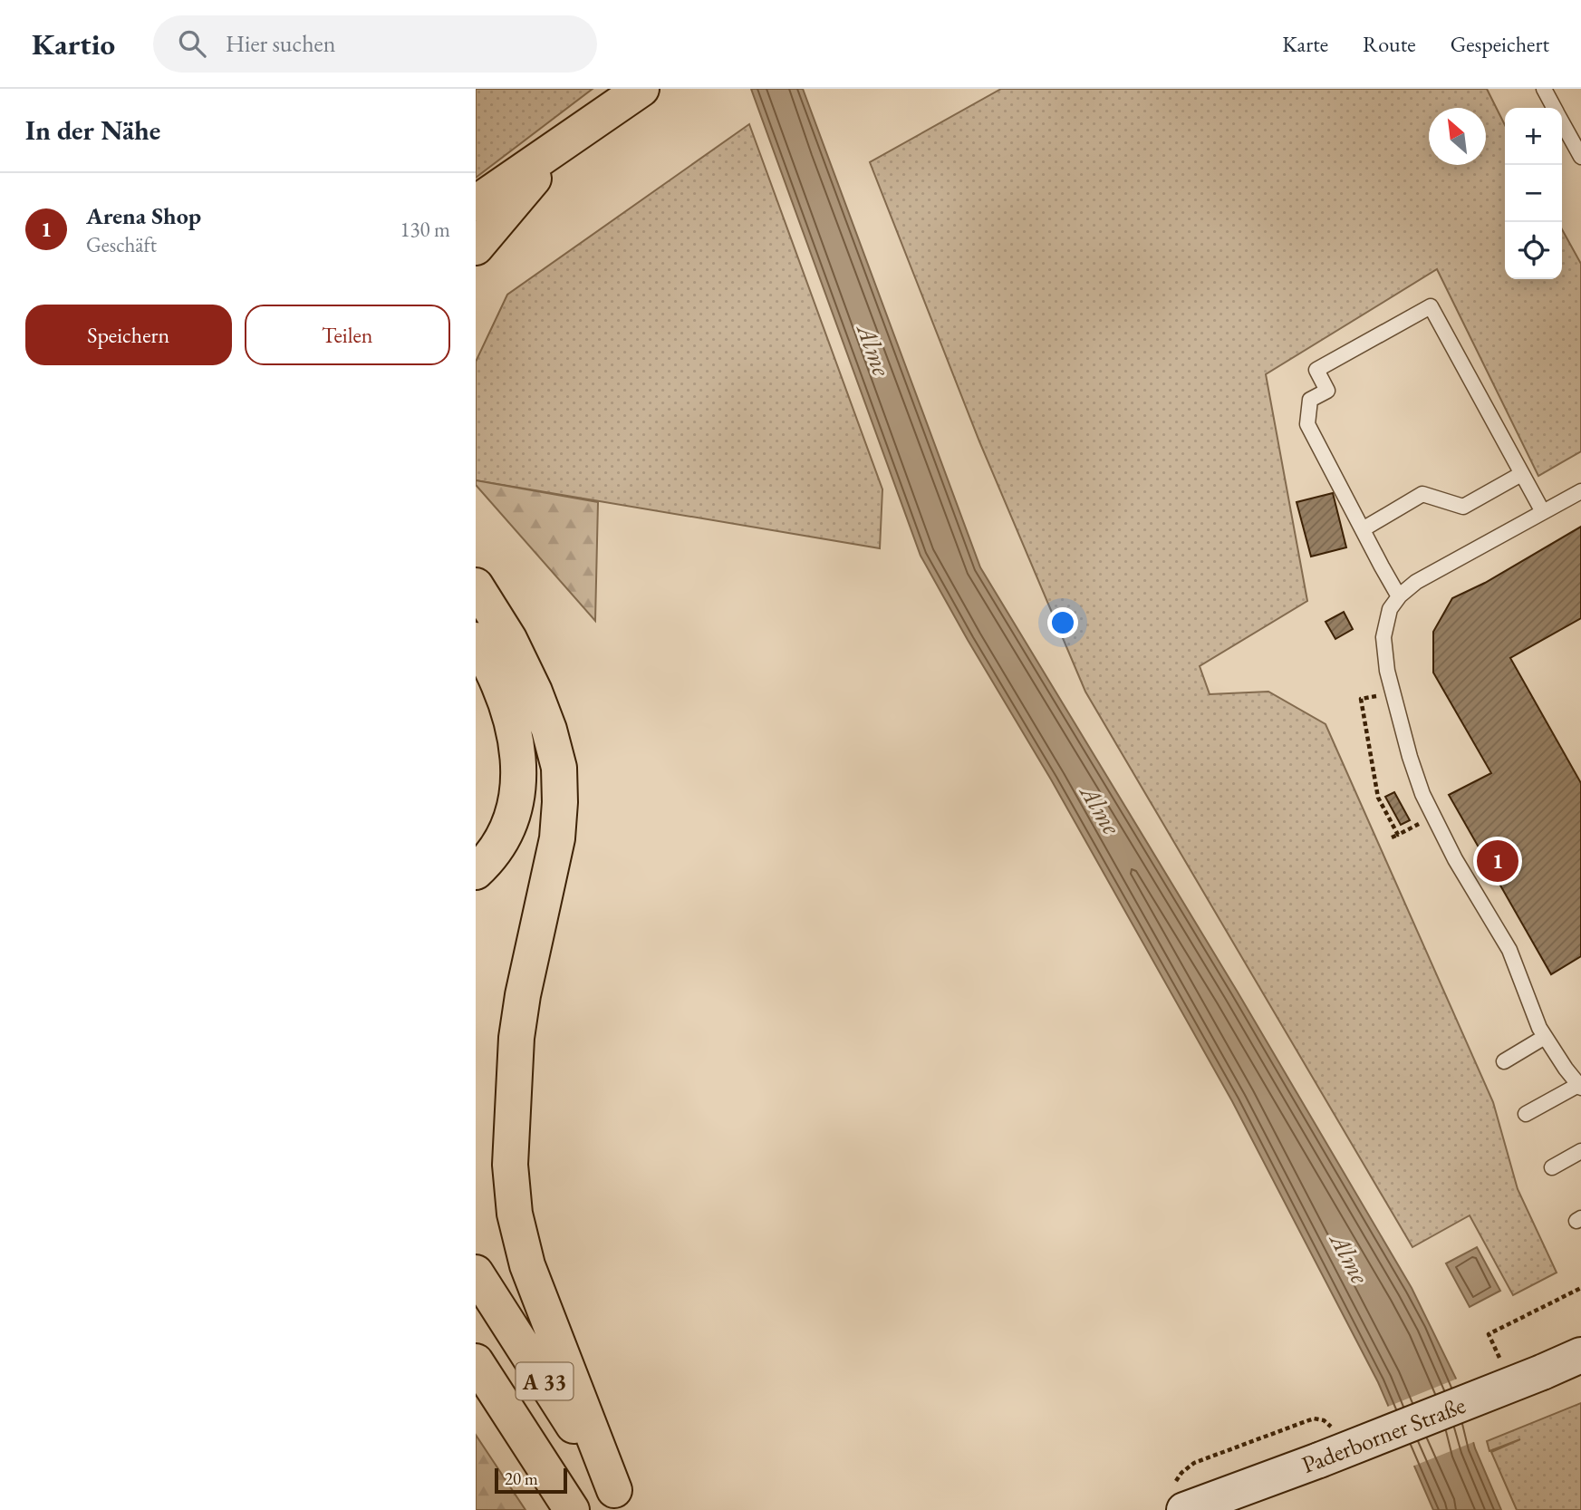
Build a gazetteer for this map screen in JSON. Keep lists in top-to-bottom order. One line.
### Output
{"streets":{"highway":["A 33"],"street":["Paderborner Straße"]},"water":["Alme"],"scale_bar":"20 m","north":"top left","page":{"header":"Kartio","search":"Hier suchen","nav":["Karte","Route","Gespeichert"],"heading":"In der Nähe","map_buttons":["+","−"],"list":[{"mark":"1","name":"Arena Shop","note":"Geschäft","value":"130 m"}],"buttons":["Speichern","Teilen"],"pins":"1","scale":"20 m"}}
